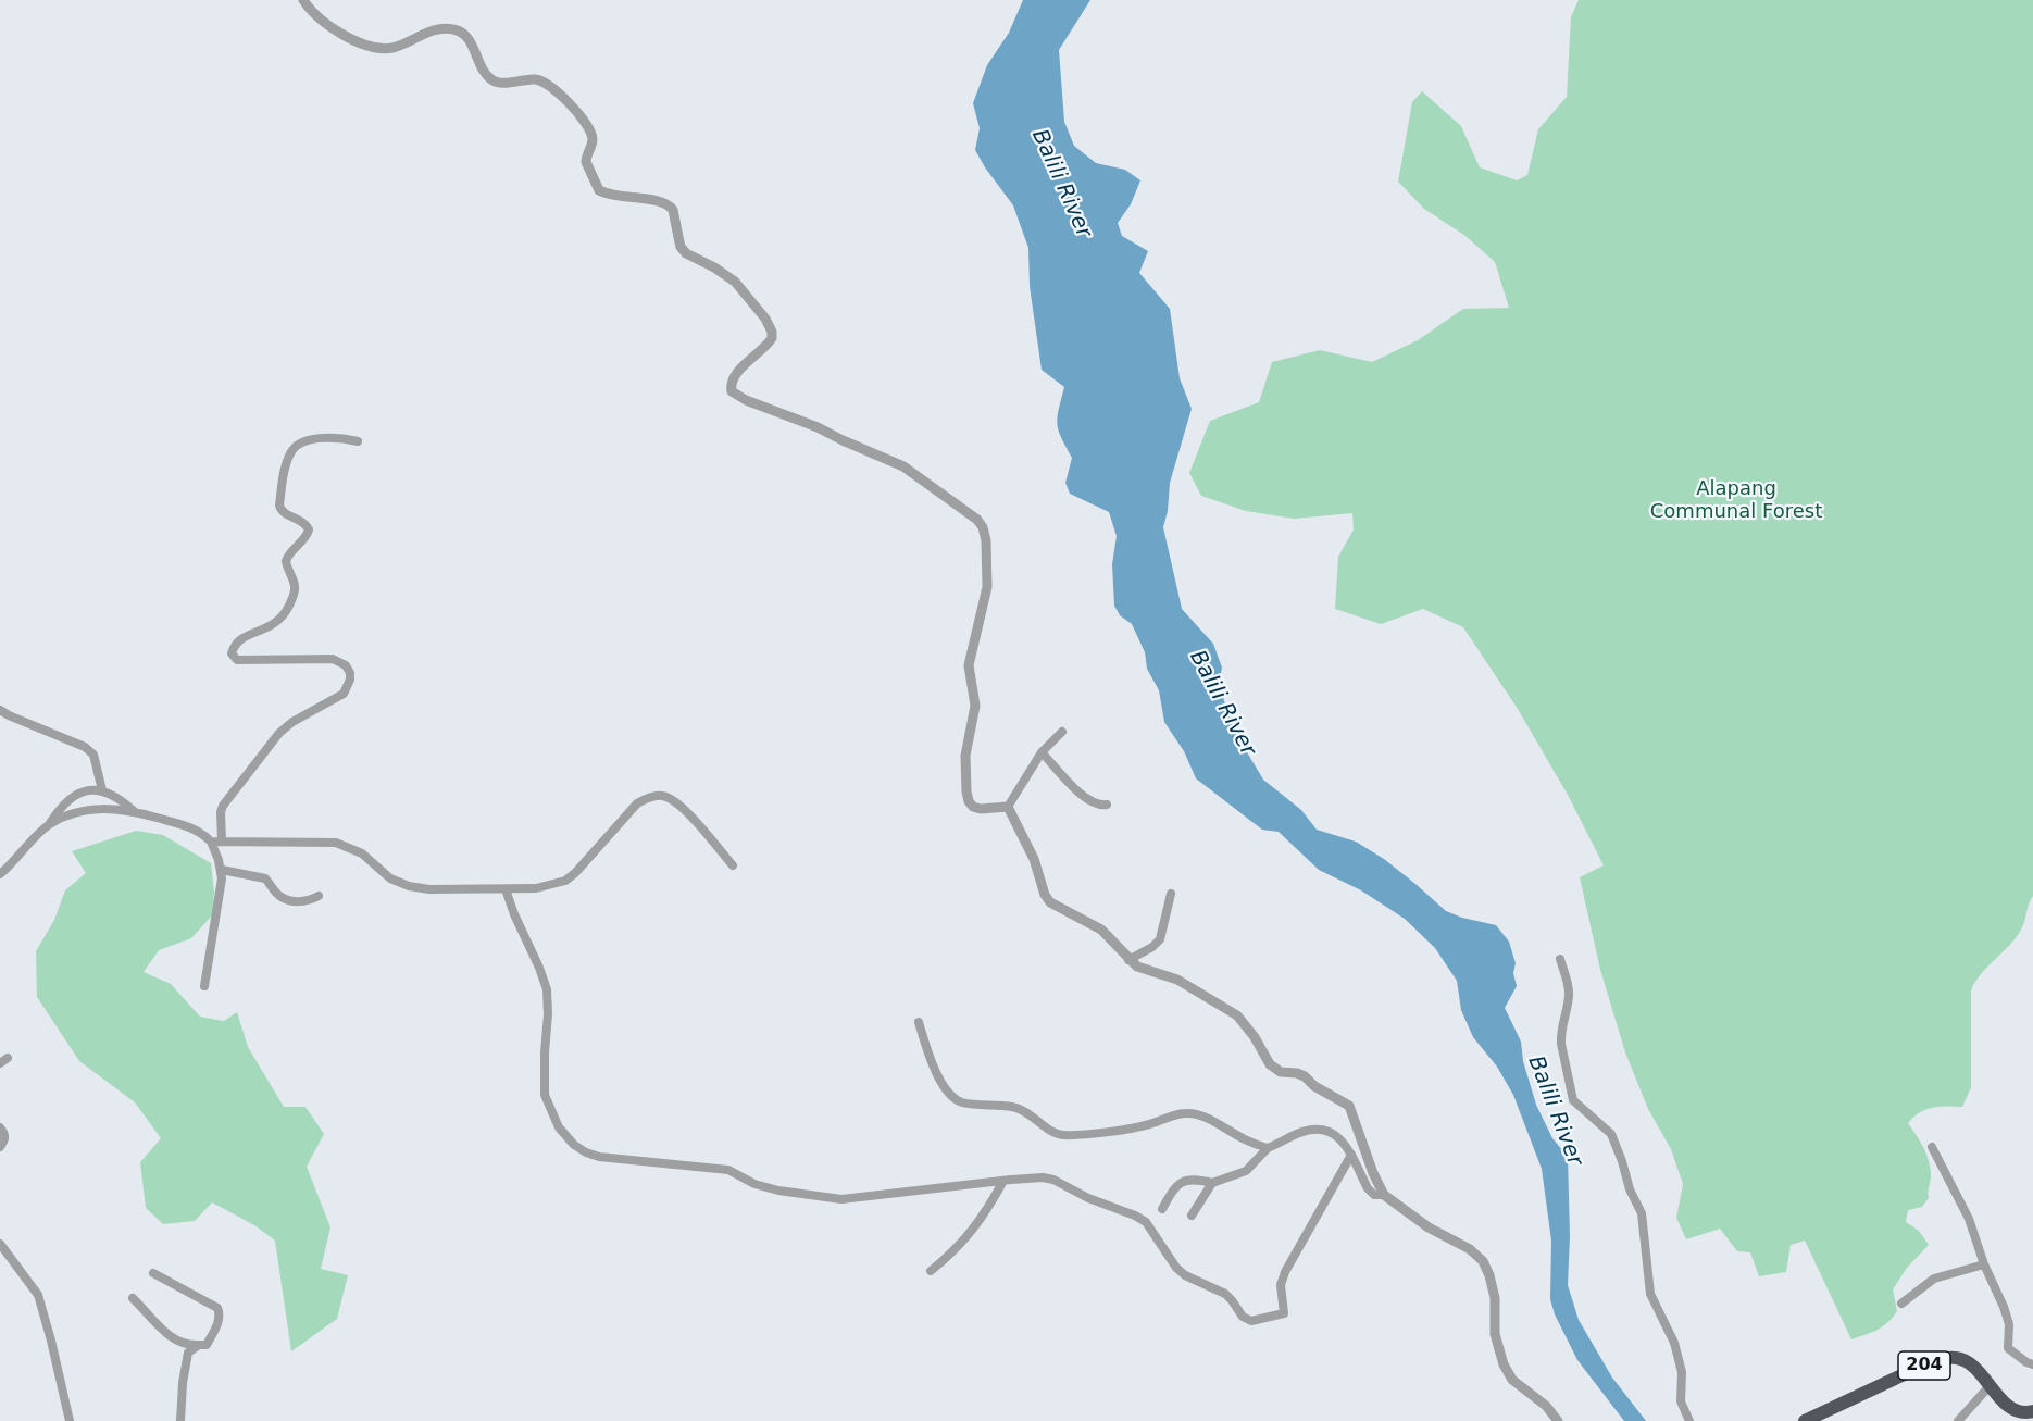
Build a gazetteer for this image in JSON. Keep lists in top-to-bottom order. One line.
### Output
{"streets":{"highway":["204"]},"water":["Balili River"],"parks":["Alapang Communal Forest"]}
